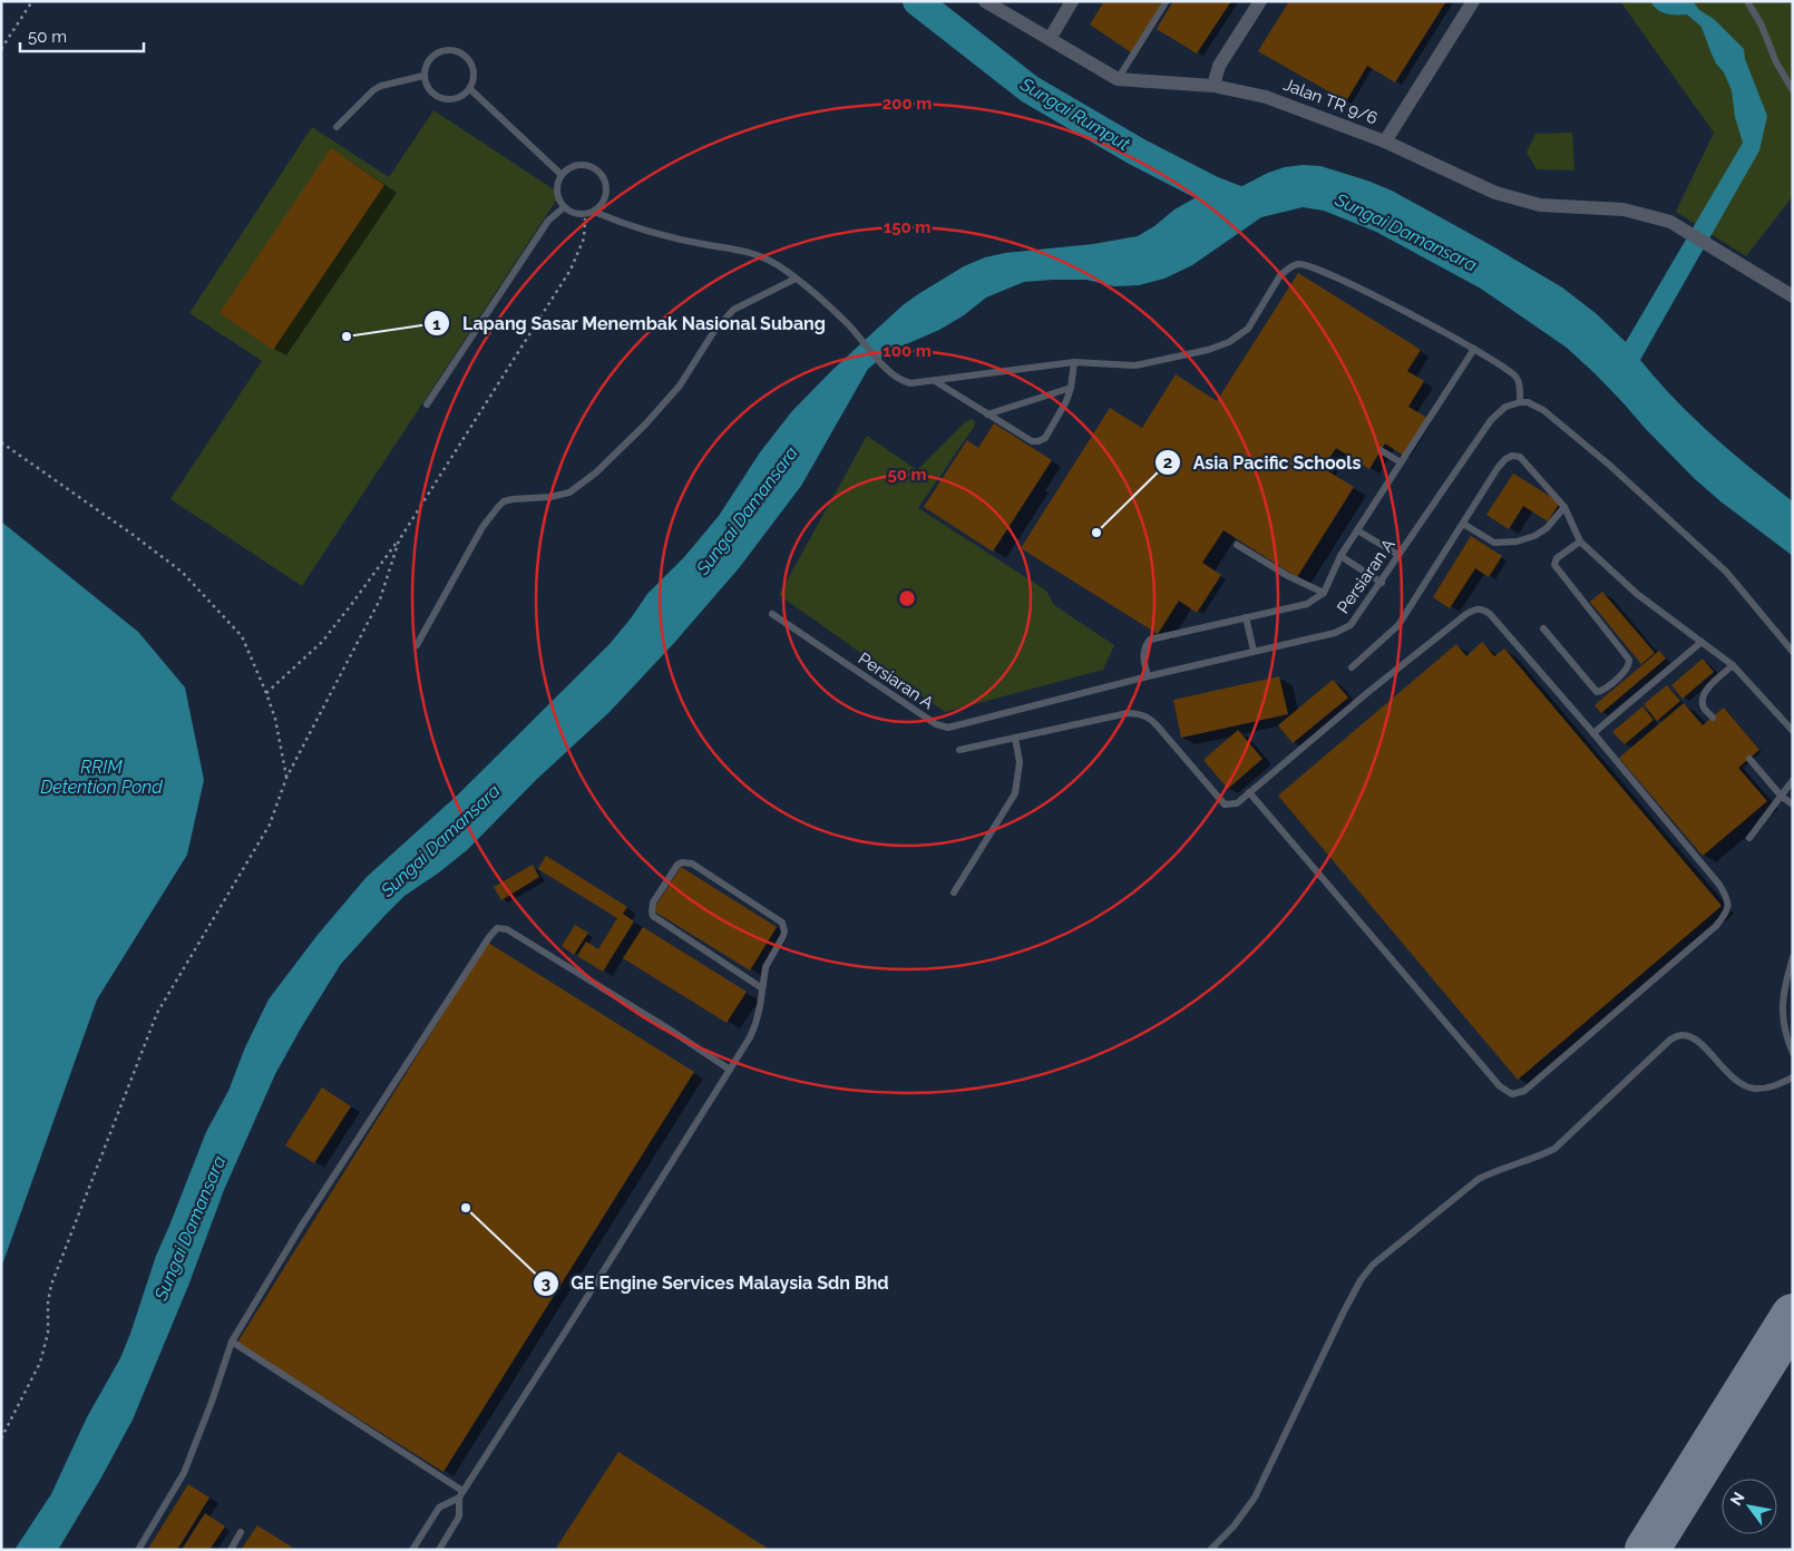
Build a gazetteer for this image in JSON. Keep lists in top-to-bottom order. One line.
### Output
{"streets":{"street":["Jalan TR 9/6"],"lane":["Persiaran A"]},"water":["Sungai Rumput","Sungai Damansara","RRIM Detention Pond"],"places":["Lapang Sasar Menembak Nasional Subang","Asia Pacific Schools","GE Engine Services Malaysia Sdn Bhd"],"scale_bar":"50 m","north":"top left","rings":["200 m","150 m","100 m","50 m"]}
